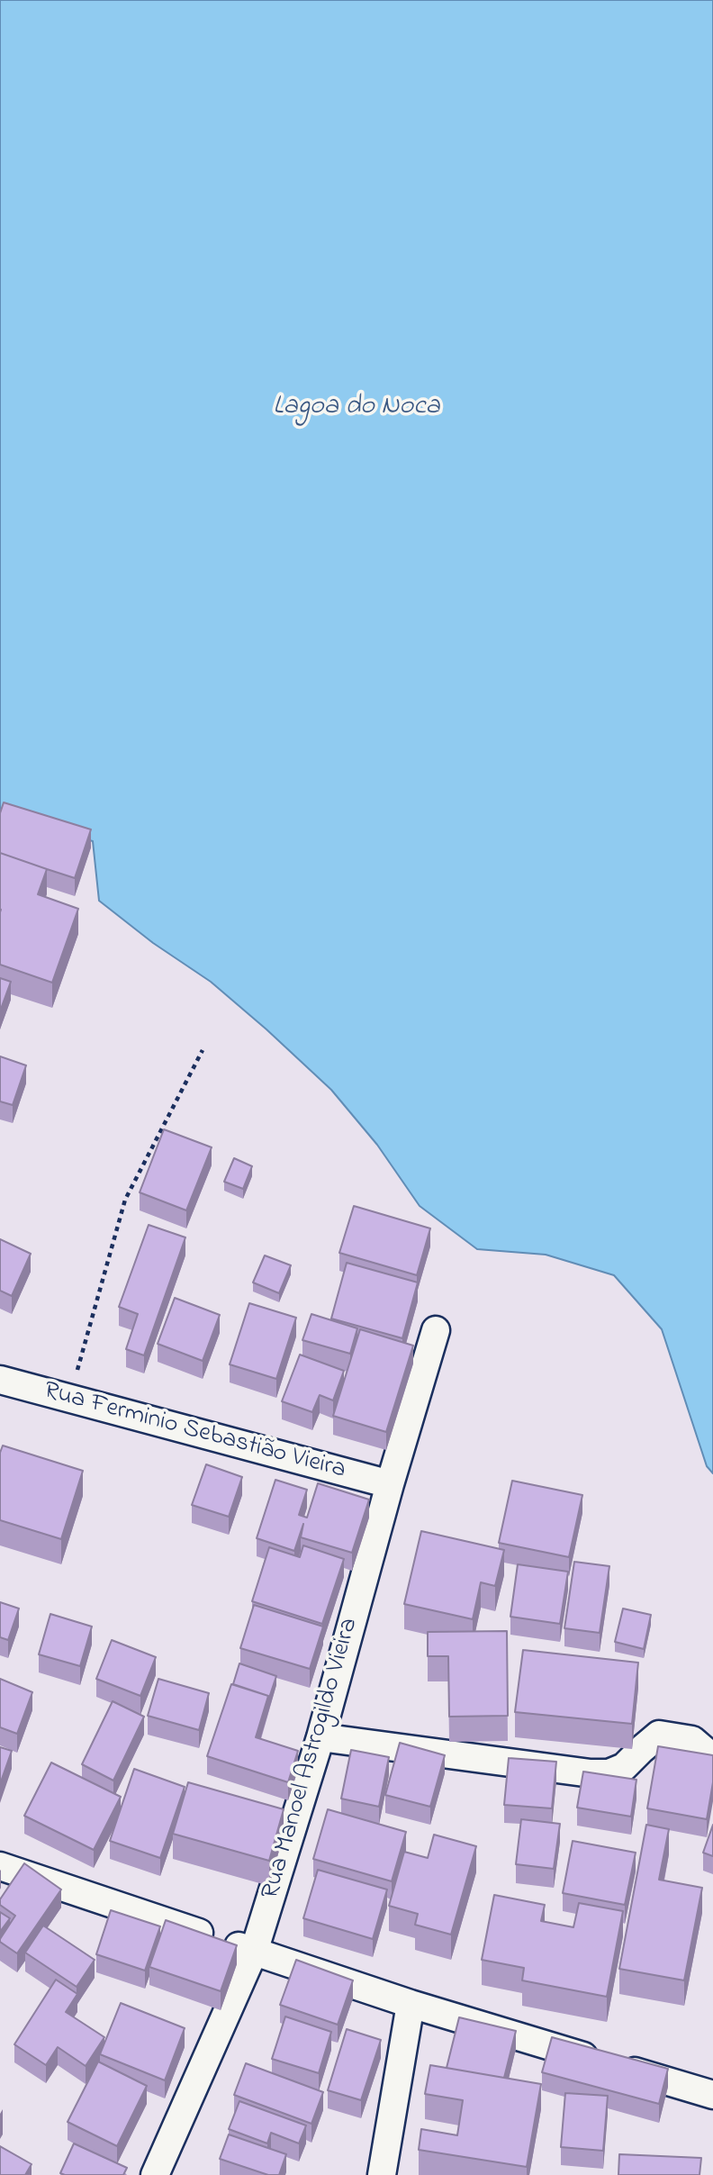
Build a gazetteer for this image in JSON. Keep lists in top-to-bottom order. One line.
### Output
{"streets":{"street":["Rua Ferminio Sebastião Vieira","Rua Manoel Astrogildo Vieira"]},"crossings":[["Rua Ferminio Sebastião Vieira","Rua Manoel Astrogildo Vieira"]],"water":["Lagoa do Noca"]}
